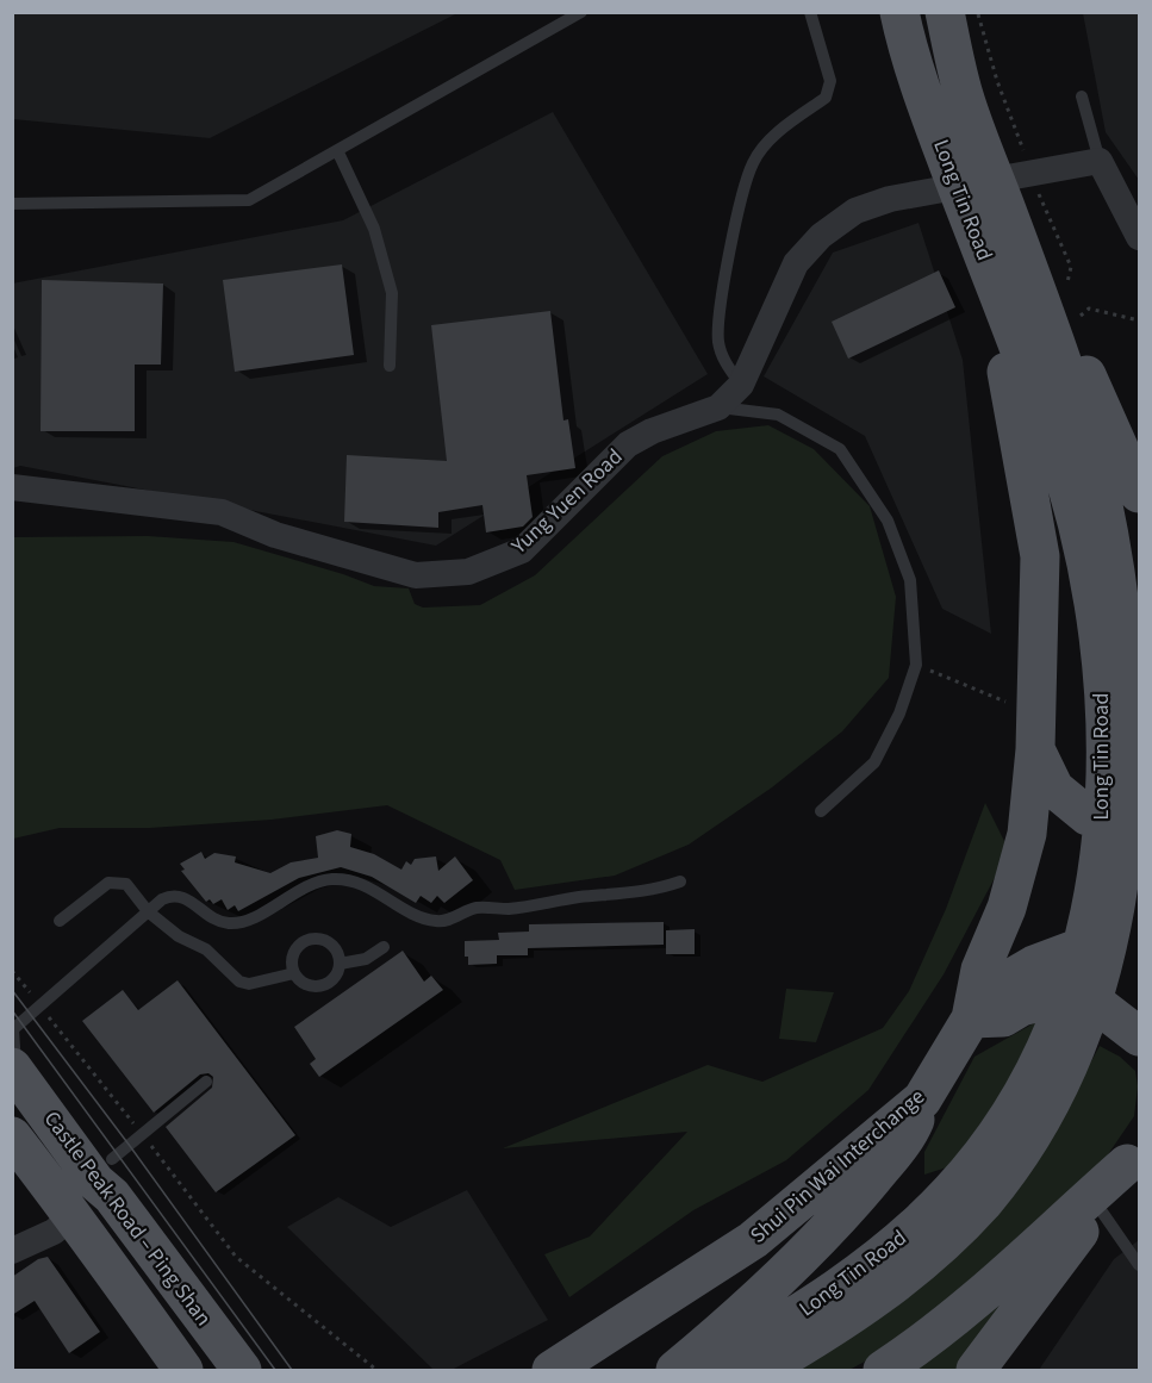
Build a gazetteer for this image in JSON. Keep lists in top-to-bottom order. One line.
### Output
{"streets":{"main road":["Long Tin Road","Shui Pin Wai Interchange","Castle Peak Road – Ping Shan"],"street":["Yung Yuen Road"]}}
